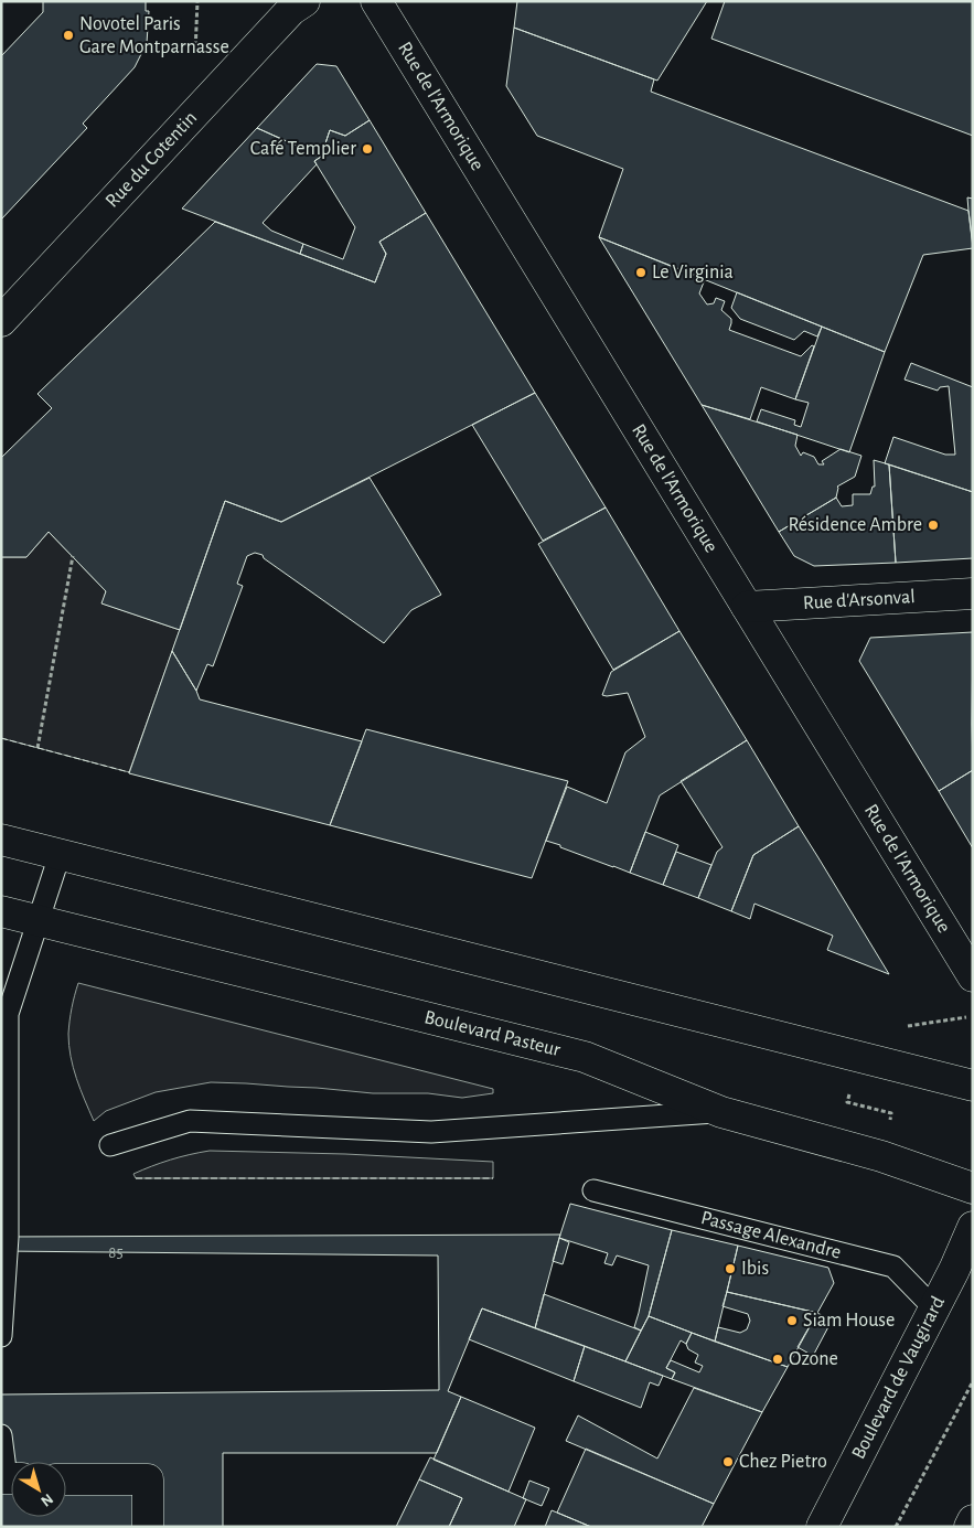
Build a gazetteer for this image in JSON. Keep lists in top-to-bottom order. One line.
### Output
{"streets":{"main road":["Rue de l'Armorique","Rue du Cotentin","Rue d'Arsonval","Boulevard Pasteur","Boulevard de Vaugirard"],"lane":["Passage Alexandre"]},"crossings":[["Rue de l'Armorique","Rue d'Arsonval"],["Passage Alexandre","Boulevard de Vaugirard"]],"places":["Novotel Paris Gare Montparnasse","Café Templier","Le Virginia","Résidence Ambre","Ibis","Siam House","Ozone","Chez Pietro"],"house_numbers":["85"],"north":"bottom right"}
